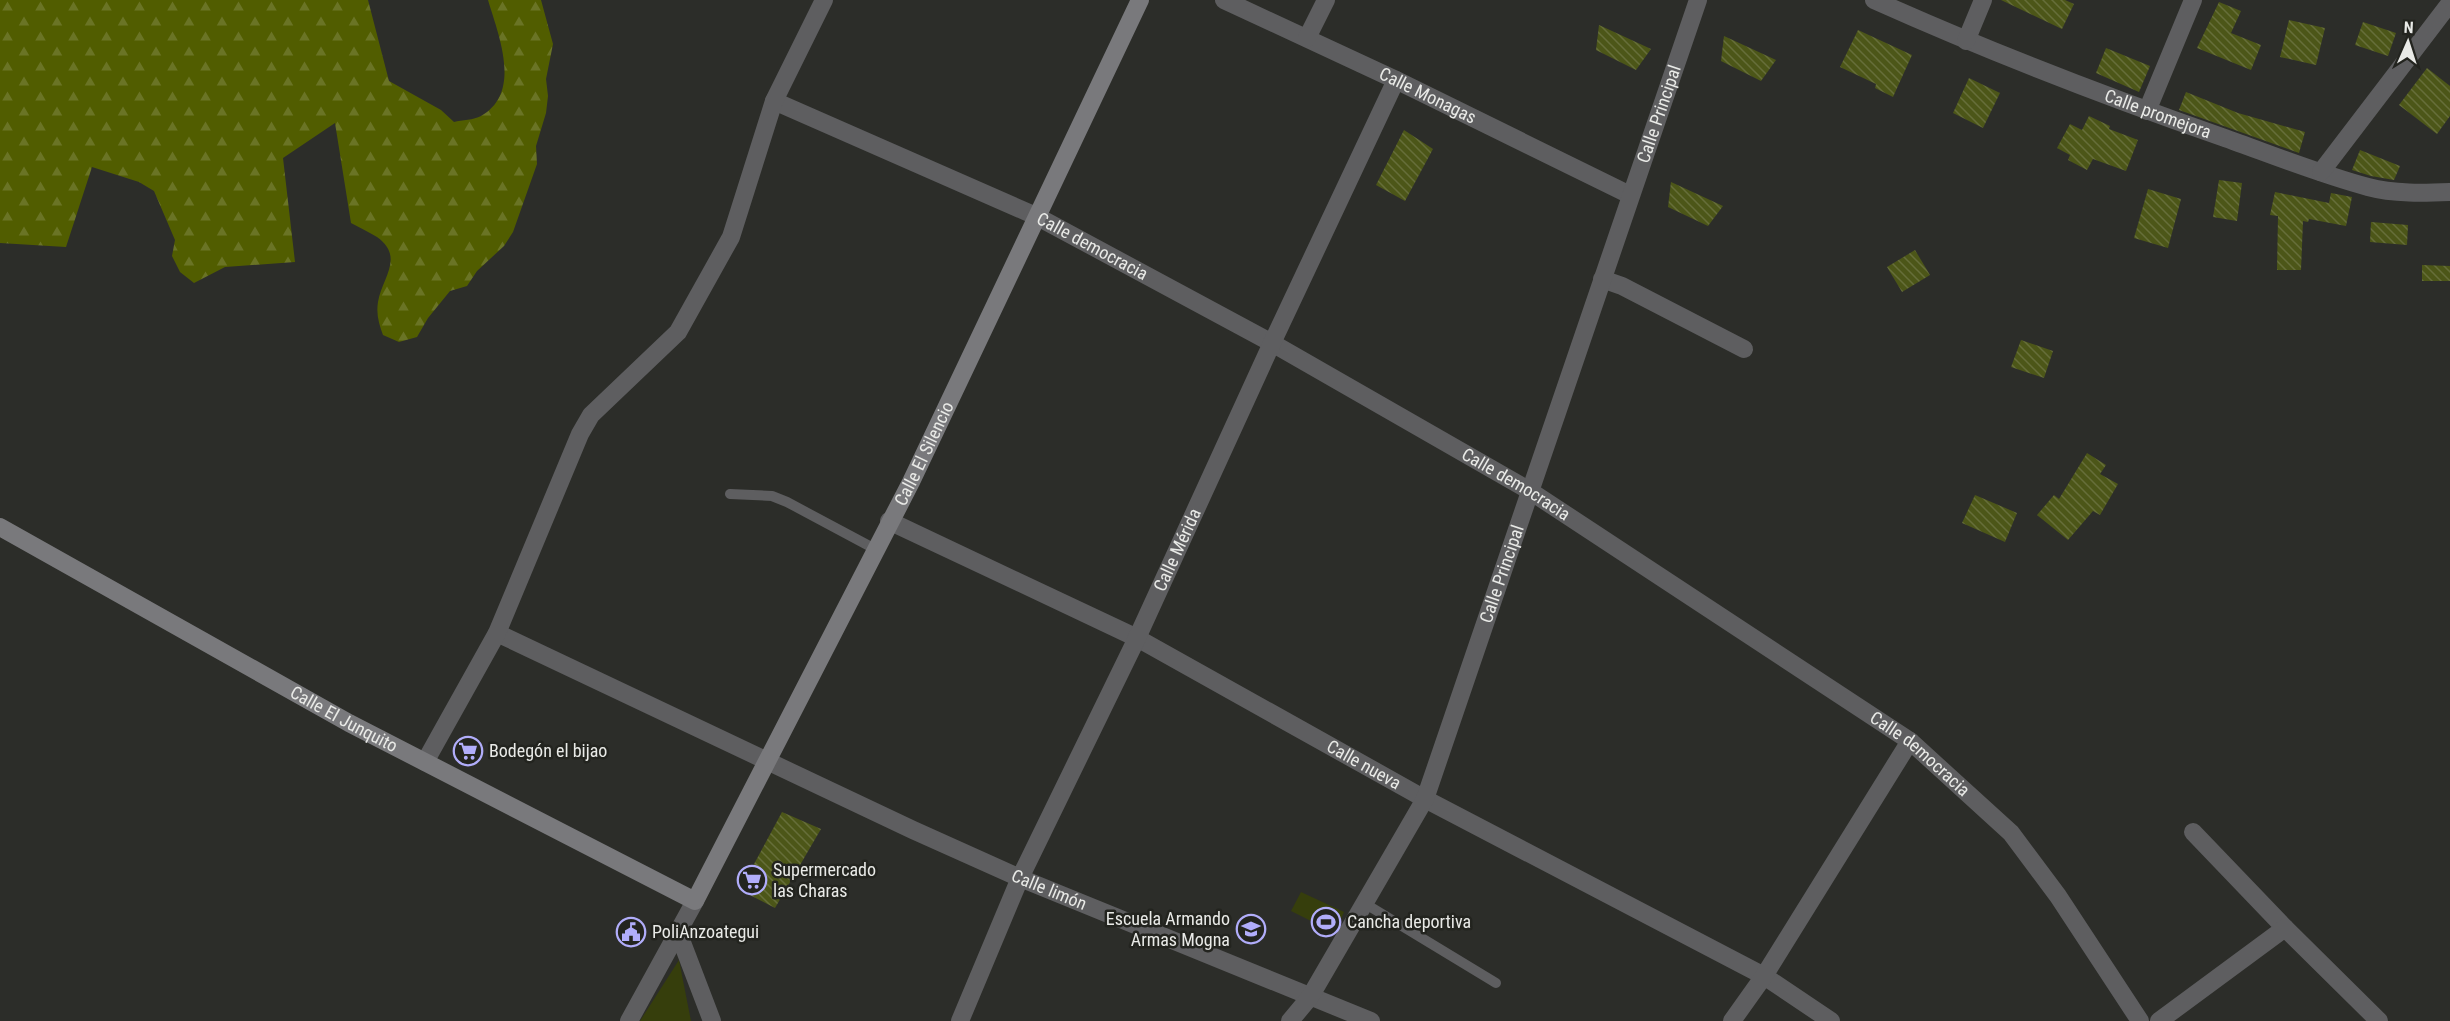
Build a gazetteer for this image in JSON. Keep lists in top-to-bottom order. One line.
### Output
{"streets":{"street":["Calle Monagas","Calle promejora","Calle Principal","Calle democracia","Calle El Silencio","Calle Mérida","Calle El Junquito","Calle nueva","Calle limón"]},"crossings":[["Calle Monagas","Calle Principal"],["Calle Monagas","Calle Mérida"],["Calle Principal","Calle democracia"],["Calle Principal","Calle nueva"],["Calle Principal","Calle limón"],["Calle democracia","Calle El Silencio"],["Calle democracia","Calle Mérida"],["Calle El Silencio","Calle El Junquito"],["Calle El Silencio","Calle nueva"],["Calle El Silencio","Calle limón"],["Calle Mérida","Calle nueva"],["Calle Mérida","Calle limón"]],"places":{"supermarket":["Bodegón el bijao","Supermercado las Charas"],"sports":["Cancha deportiva"],"school or university":["Escuela Armando Armas Mogna"],"public building":["PoliAnzoategui"]},"north":"top"}
